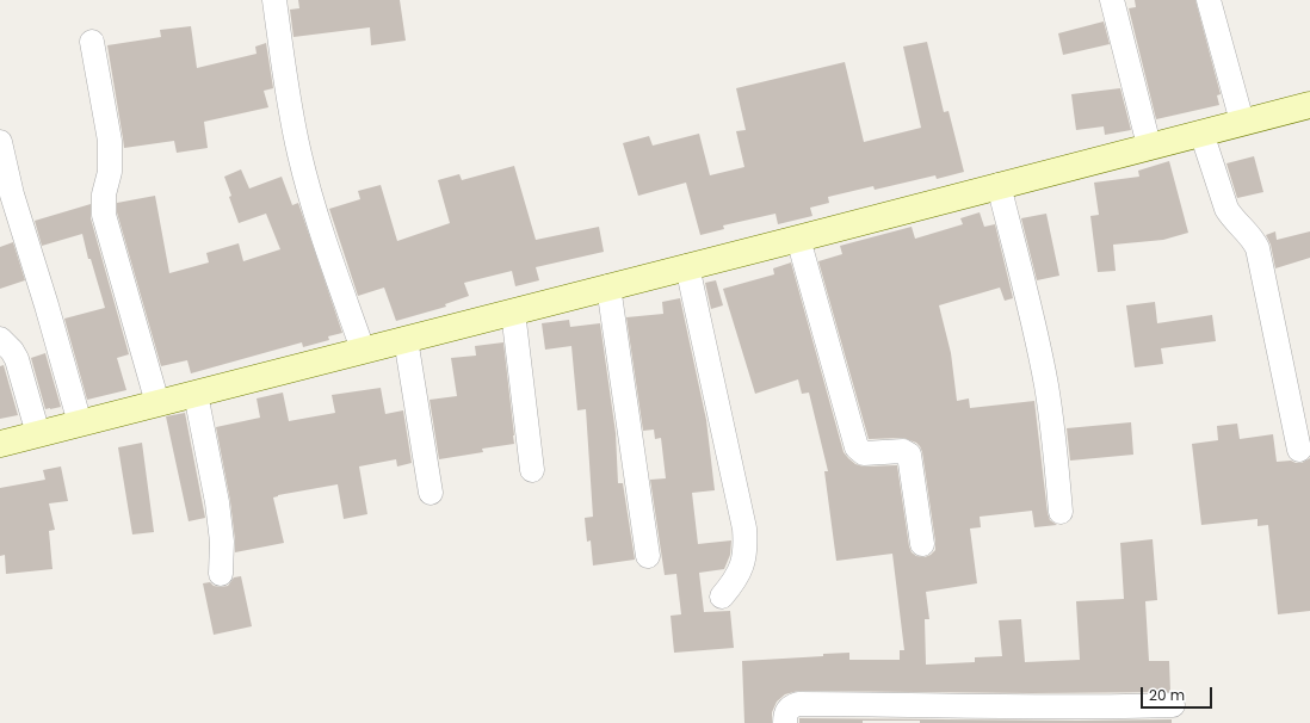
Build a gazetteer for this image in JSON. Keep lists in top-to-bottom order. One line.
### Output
{"scale_bar":"20 m"}
